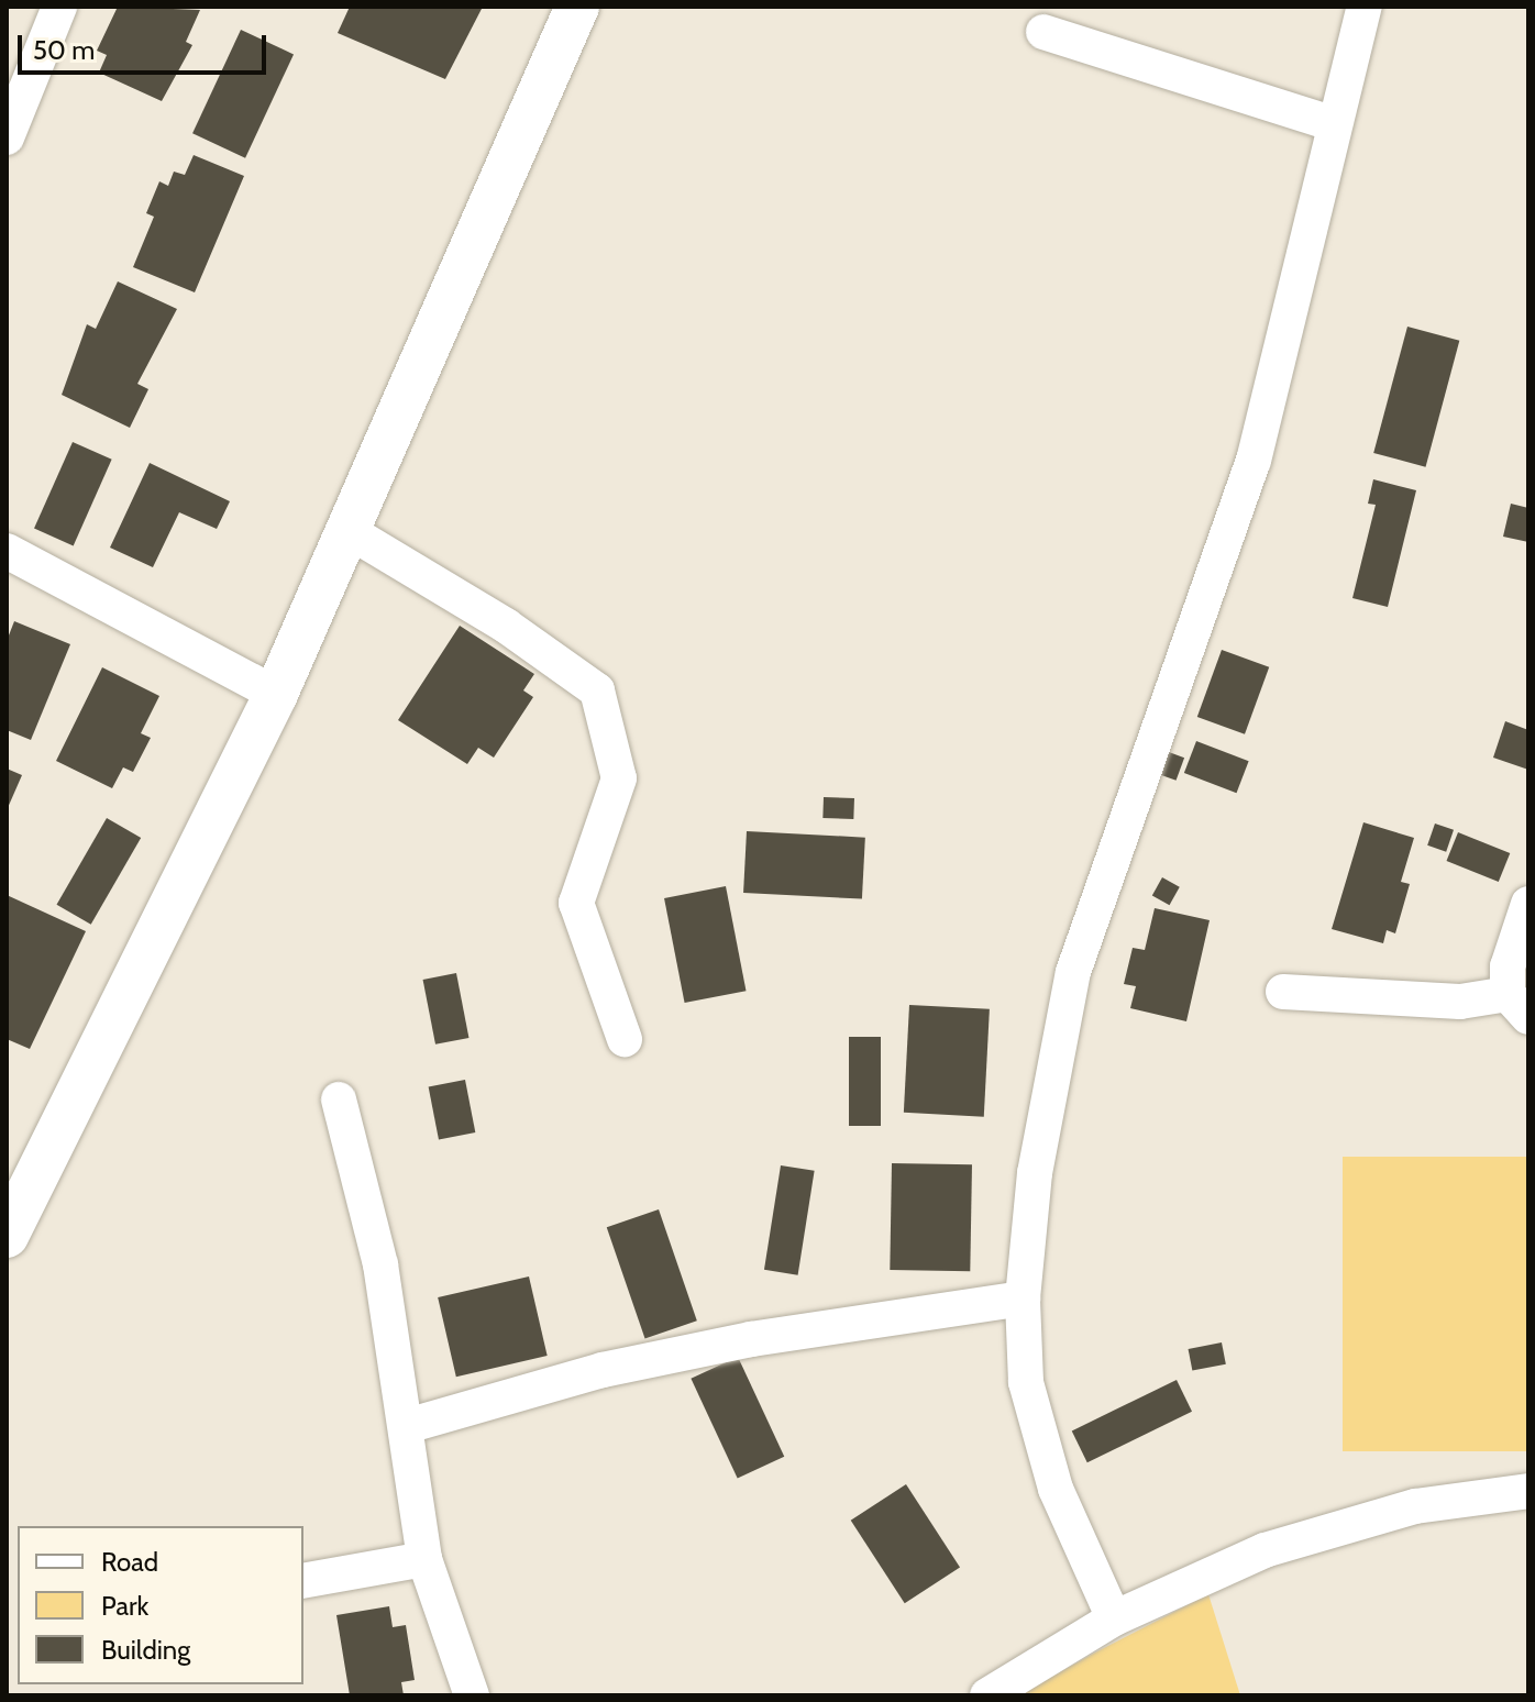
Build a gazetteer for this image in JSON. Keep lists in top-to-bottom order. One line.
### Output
{"legend":["Road","Park","Building"],"scale_bar":"50 m"}
